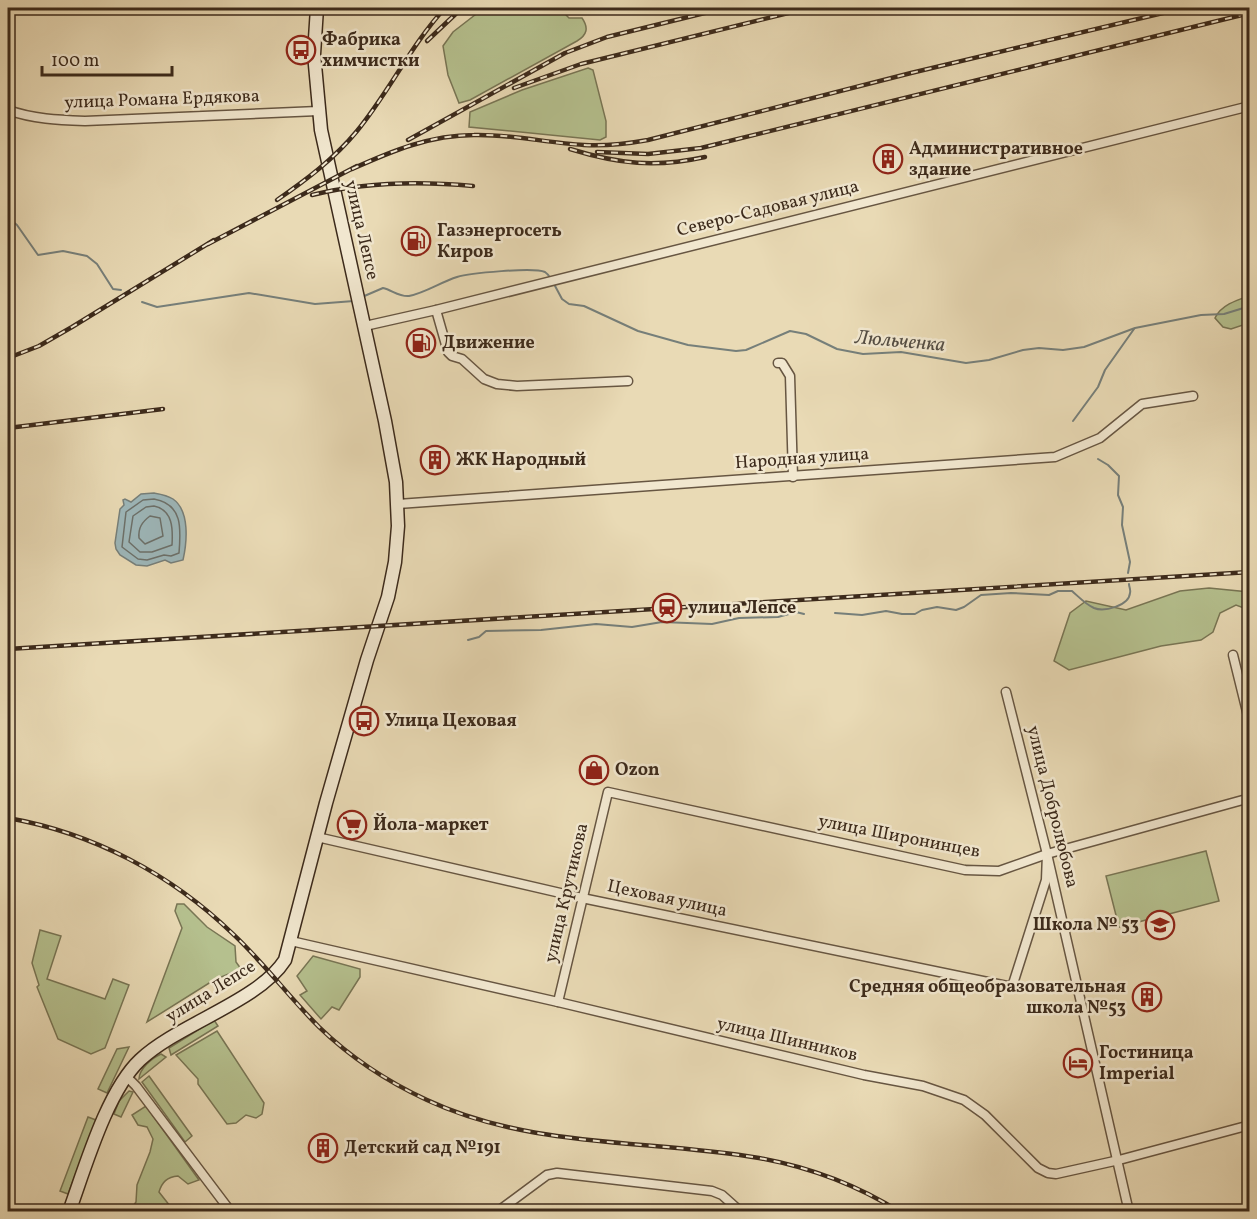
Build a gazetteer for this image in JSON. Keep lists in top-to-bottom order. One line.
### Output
{"streets":{"main road":["улица Лепсе"],"street":["улица Романа Ердякова","Северо-Садовая улица","Народная улица","улица Добролюбова","улица Широнинцев","улица Крутикова","Цеховая улица","улица Шинников"]},"crossings":[["улица Романа Ердякова","улица Лепсе"],["Северо-Садовая улица","улица Лепсе"],["улица Лепсе","Народная улица"],["улица Лепсе","Цеховая улица"],["улица Лепсе","улица Шинников"],["улица Добролюбова","улица Широнинцев"],["улица Добролюбова","Цеховая улица"],["улица Добролюбова","улица Шинников"],["улица Широнинцев","улица Крутикова"],["улица Широнинцев","Цеховая улица"],["улица Крутикова","Цеховая улица"],["улица Крутикова","улица Шинников"]],"water":["Люльченка"],"places":{"bus stop":["Фабрика химчистки","Улица Цеховая"],"building":["Административное здание","ЖК Народный","Средняя общеобразовательная школа №53","Детский сад №191"],"fuel station":["Газэнергосеть Киров","Движение"],"station":["улица Лепсе"],"shop":["Ozon"],"supermarket":["Йола-маркет"],"school or university":["Школа № 53"],"hotel":["Гостиница Imperial"]},"scale_bar":"100 m"}
